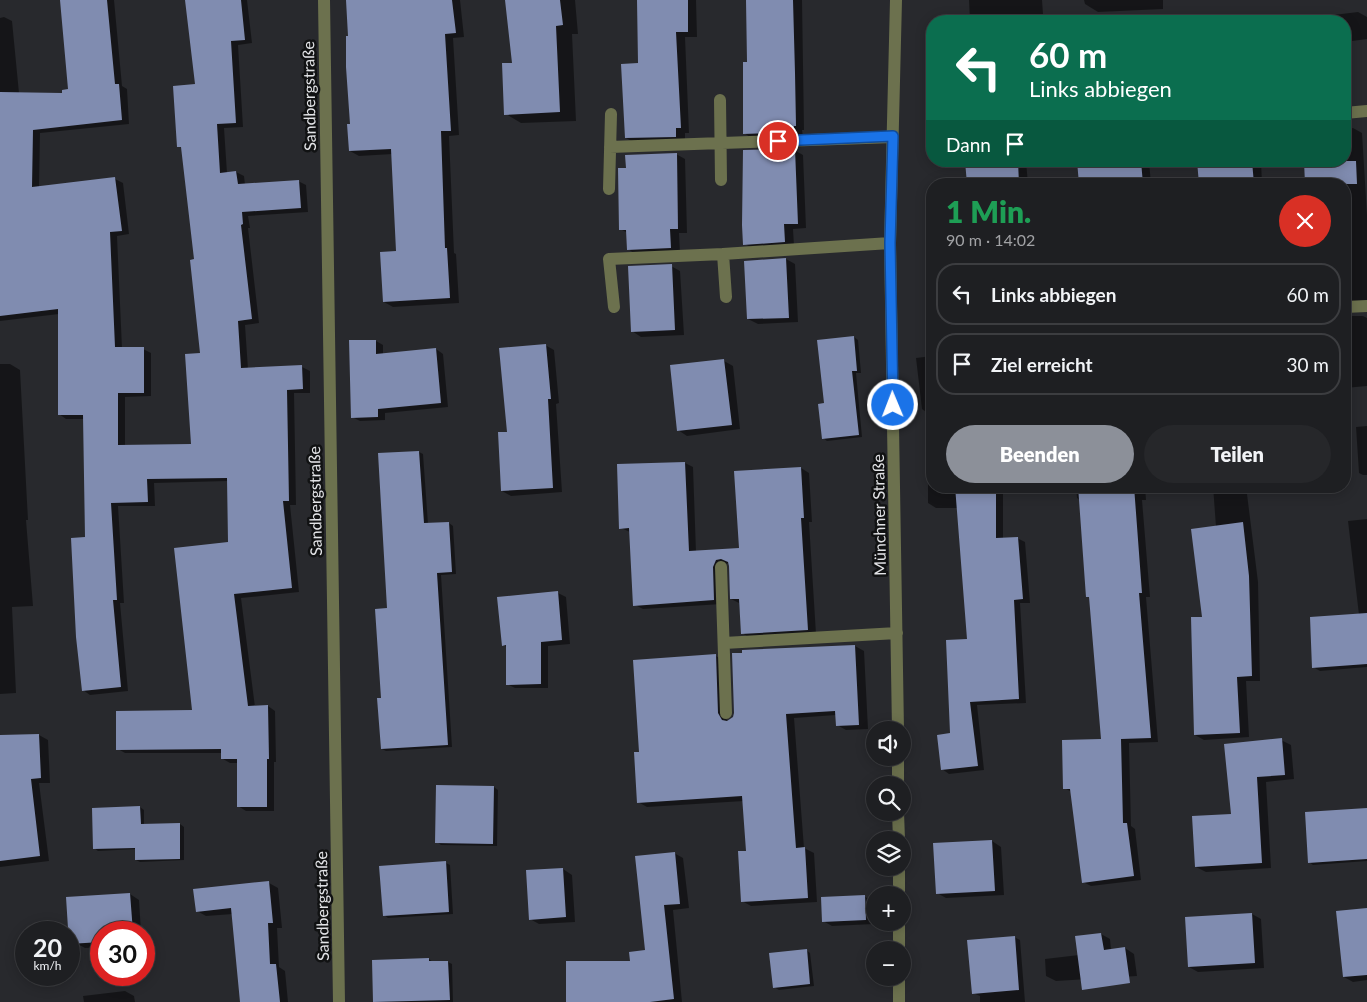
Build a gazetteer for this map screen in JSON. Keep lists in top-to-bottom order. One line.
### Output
{"streets":{"street":["Sandbergstraße","Münchner Straße"]},"page":{"turn":["60 m","Links abbiegen"],"then":"Dann","heading":["1 Min.","90 m · 14:02"],"list":[{"name":"Links abbiegen","value":"60 m"},{"name":"Ziel erreicht","value":"30 m"}],"buttons":["Beenden","Teilen"],"map_buttons":["+","−"],"speed":"20 km/h","limit":"30"}}
